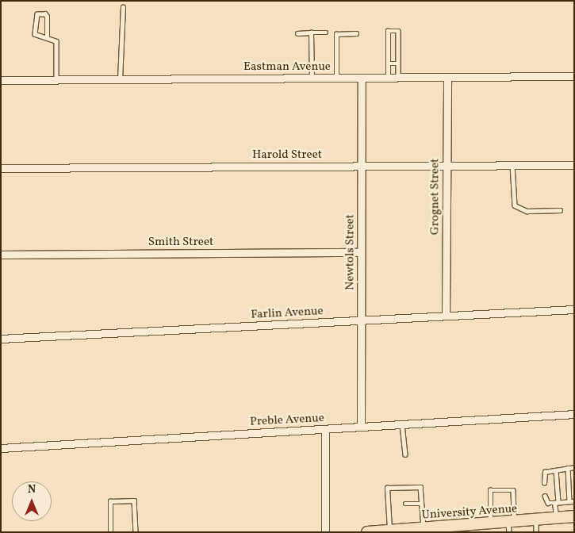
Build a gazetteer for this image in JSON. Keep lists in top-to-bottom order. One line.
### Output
{"streets":{"main road":["University Avenue"],"street":["Eastman Avenue","Harold Street","Grognet Street","Smith Street","Newtols Street","Farlin Avenue","Preble Avenue"]},"crossings":[["Eastman Avenue","Grognet Street"],["Eastman Avenue","Newtols Street"],["Harold Street","Grognet Street"],["Harold Street","Newtols Street"],["Grognet Street","Farlin Avenue"],["Smith Street","Newtols Street"],["Newtols Street","Farlin Avenue"],["Newtols Street","Preble Avenue"]],"north":"top"}
